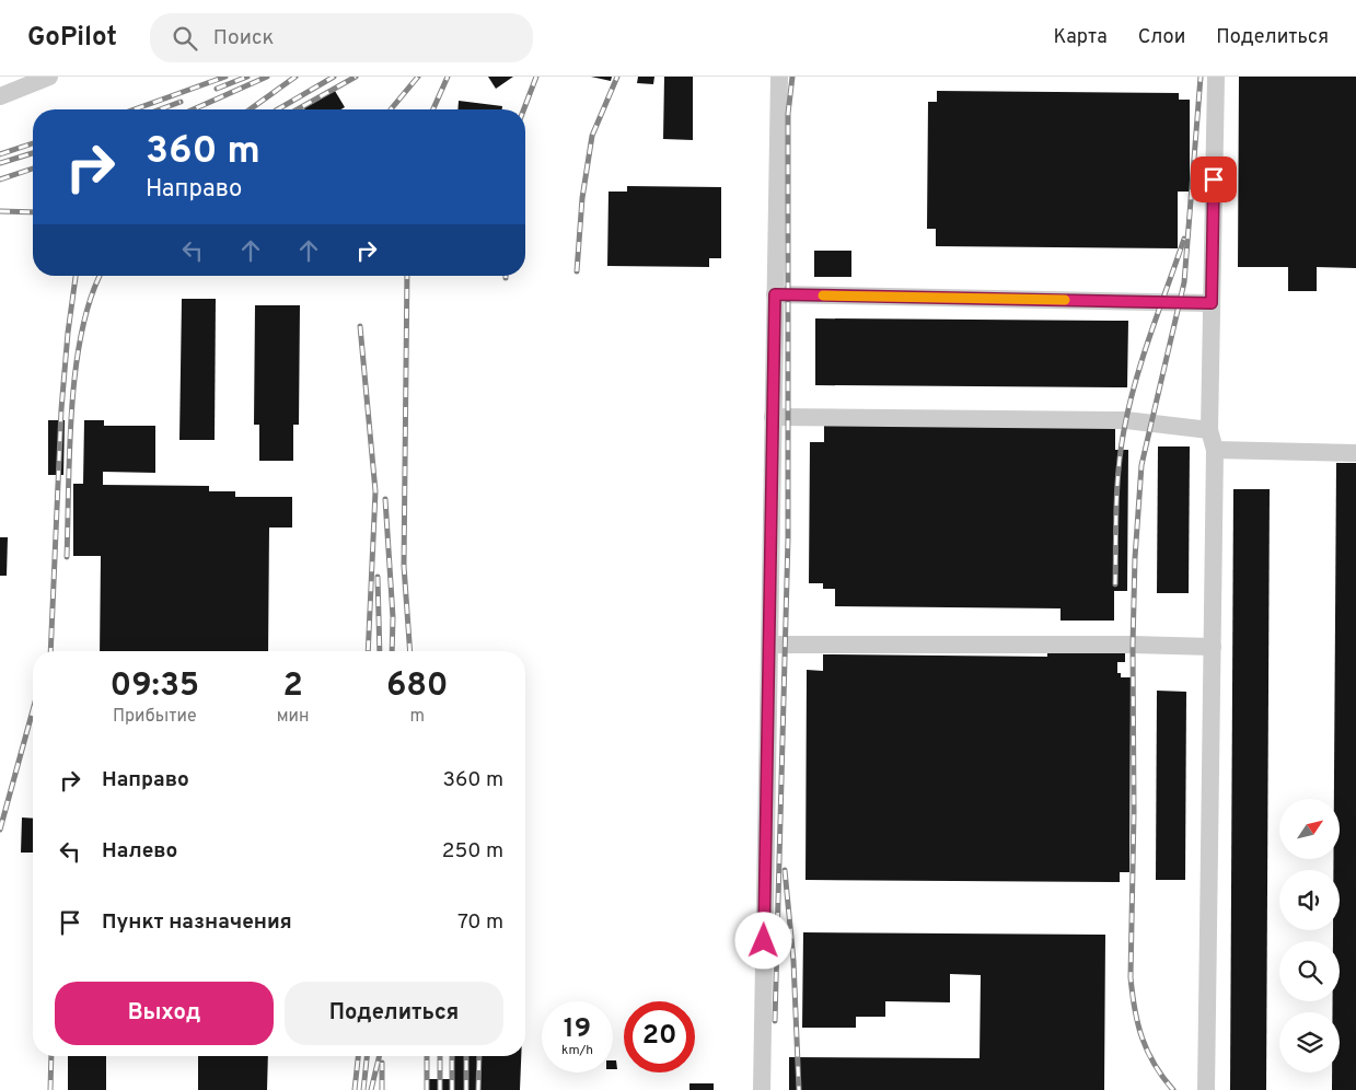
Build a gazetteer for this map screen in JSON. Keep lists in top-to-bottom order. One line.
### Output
{"north":"top right","page":{"header":"GoPilot","search":"Поиск","nav":["Карта","Слои","Поделиться"],"turn":["360 m","Направо"],"eta":["09:35","Прибытие","2","мин","680","m"],"list":[{"name":"Направо","value":"360 m"},{"name":"Налево","value":"250 m"},{"name":"Пункт назначения","value":"70 m"}],"buttons":["Выход","Поделиться"],"speed":"19 km/h","limit":"20"}}
